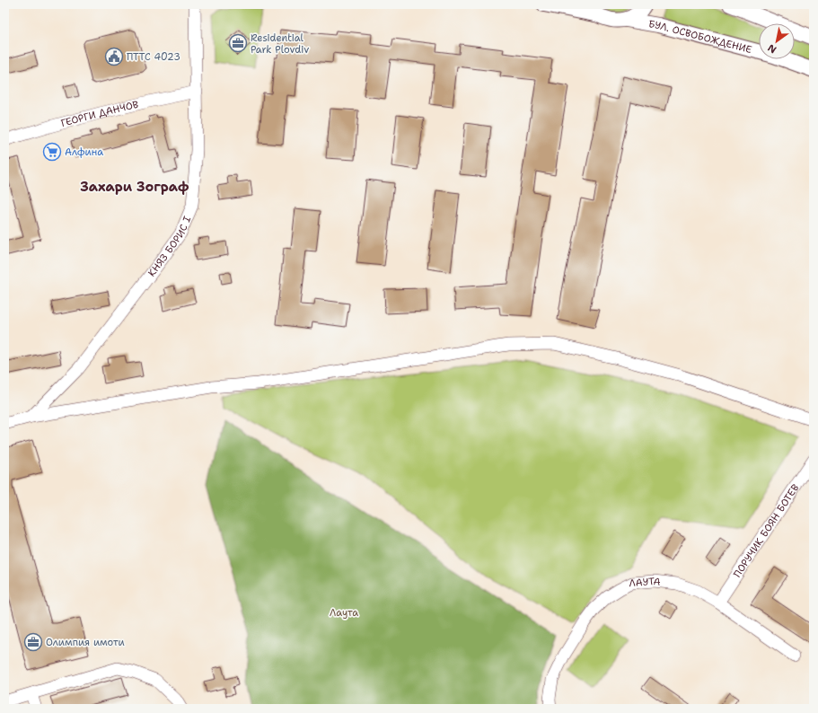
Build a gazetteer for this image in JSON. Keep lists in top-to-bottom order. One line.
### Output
{"streets":{"main road":["БУЛ. ОСВОБОЖДЕНИЕ"],"street":["ГЕОРГИ ДАНЧОВ","КНЯЗ БОРИС I","ПОРУЧИК БОЯН БОТЕВ","ЛАУТА"]},"crossings":[["ГЕОРГИ ДАНЧОВ","КНЯЗ БОРИС I"],["ПОРУЧИК БОЯН БОТЕВ","ЛАУТА"]],"districts":["Захари Зограф"],"parks":["Лаута"],"places":{"office":["Residential Park Plovdiv","Олимпия имоти"],"public building":["ПТТС 4023"],"supermarket":["Алфина"]},"north":"bottom left"}
